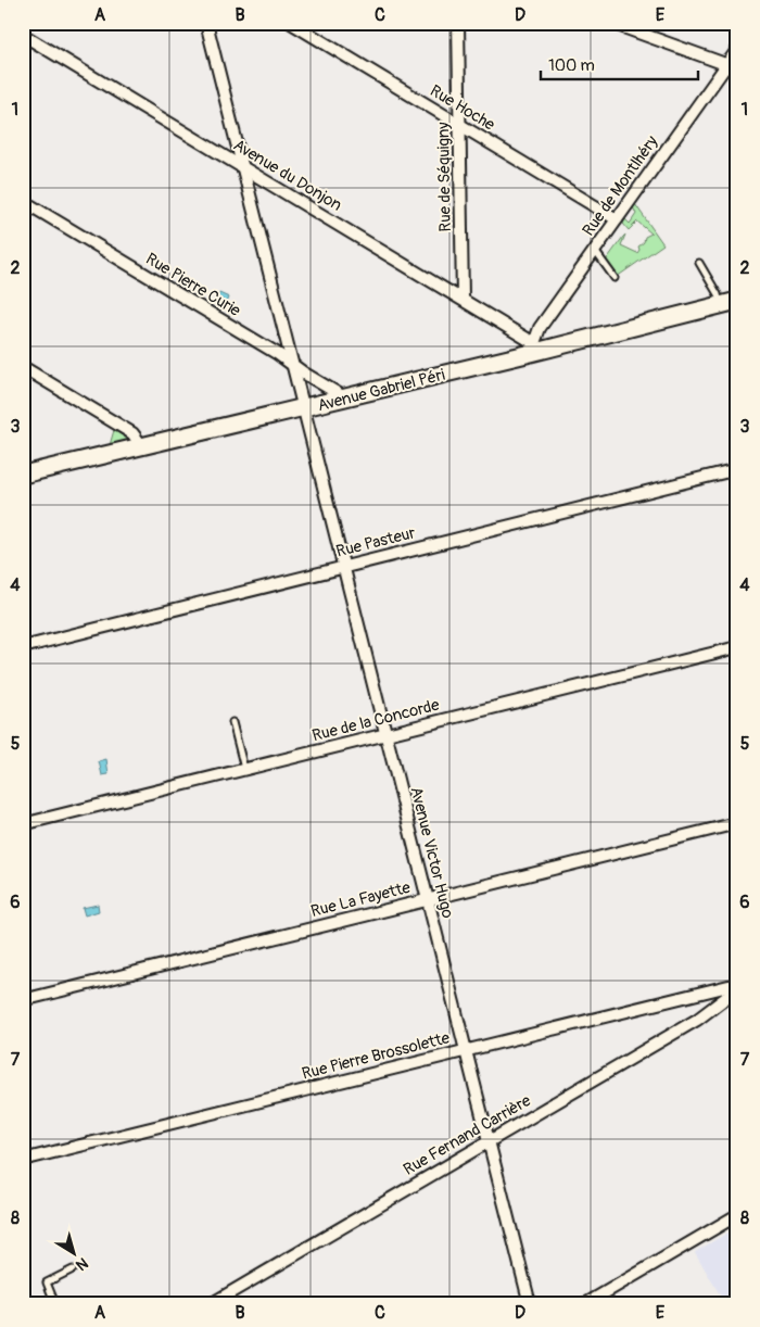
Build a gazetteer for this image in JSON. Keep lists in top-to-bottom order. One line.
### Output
{"streets":{"street":["Rue Hoche","Avenue du Donjon","Rue de Séquigny","Rue de Montlhéry","Rue Pierre Curie","Avenue Gabriel Péri","Rue Pasteur","Rue de la Concorde","Avenue Victor Hugo","Rue La Fayette","Rue Pierre Brossolette","Rue Fernand Carrière"]},"crossings":[["Rue Hoche","Rue de Séquigny"],["Rue Hoche","Rue de Montlhéry"],["Avenue du Donjon","Rue de Séquigny"],["Avenue du Donjon","Rue de Montlhéry"],["Avenue du Donjon","Avenue Gabriel Péri"],["Avenue du Donjon","Avenue Victor Hugo"],["Rue de Montlhéry","Avenue Gabriel Péri"],["Rue Pierre Curie","Avenue Gabriel Péri"],["Rue Pierre Curie","Avenue Victor Hugo"],["Avenue Gabriel Péri","Avenue Victor Hugo"],["Rue Pasteur","Avenue Victor Hugo"],["Rue de la Concorde","Avenue Victor Hugo"],["Avenue Victor Hugo","Rue La Fayette"],["Avenue Victor Hugo","Rue Pierre Brossolette"],["Avenue Victor Hugo","Rue Fernand Carrière"]],"scale_bar":"100 m","north":"bottom right","grid":{"columns":["A","B","C","D","E"],"rows":["1","2","3","4","5","6","7","8"]}}
